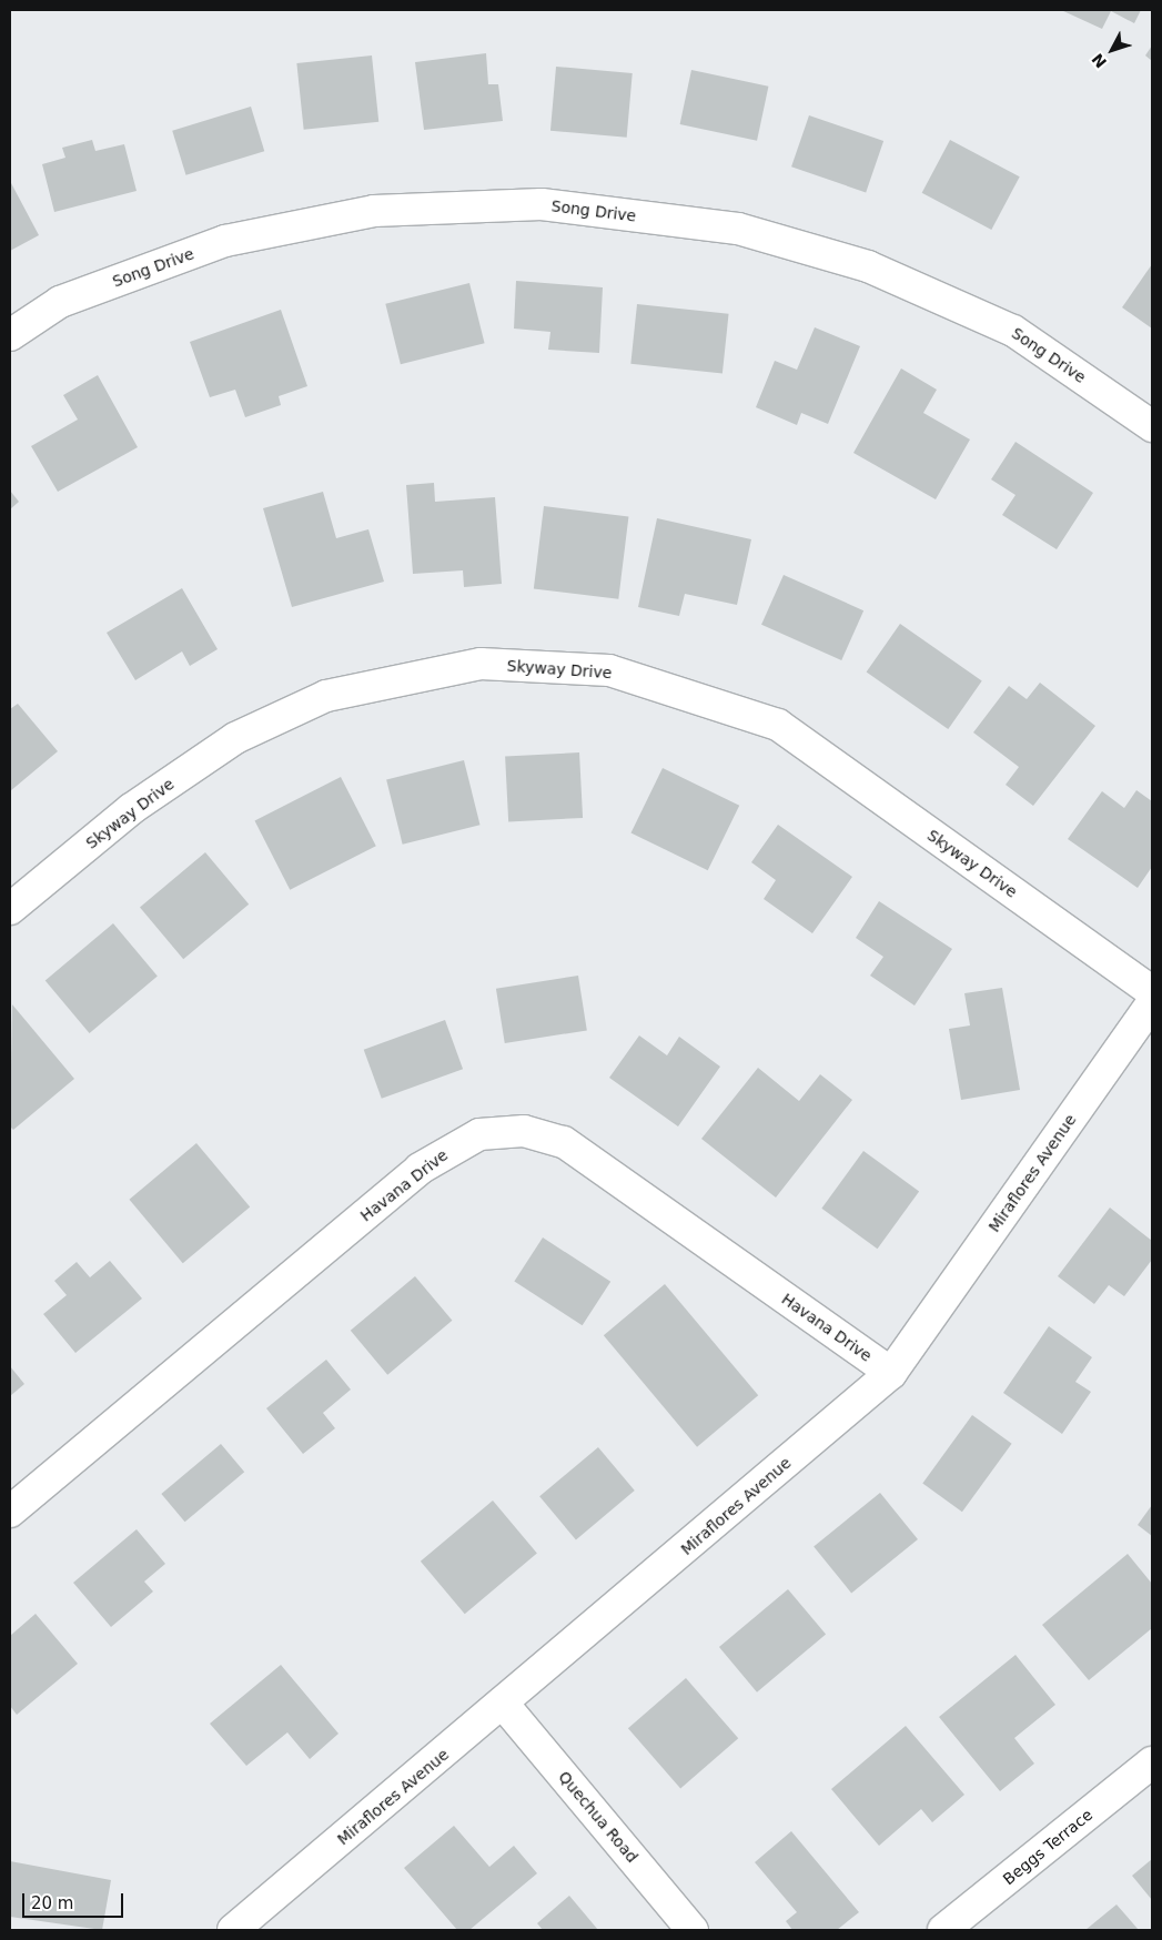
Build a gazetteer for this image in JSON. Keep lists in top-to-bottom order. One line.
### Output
{"streets":{"street":["Song Drive","Skyway Drive","Miraflores Avenue","Havana Drive","Quechua Road","Beggs Terrace"]},"crossings":[["Miraflores Avenue","Havana Drive"],["Miraflores Avenue","Quechua Road"]],"scale_bar":"20 m","north":"bottom left"}
